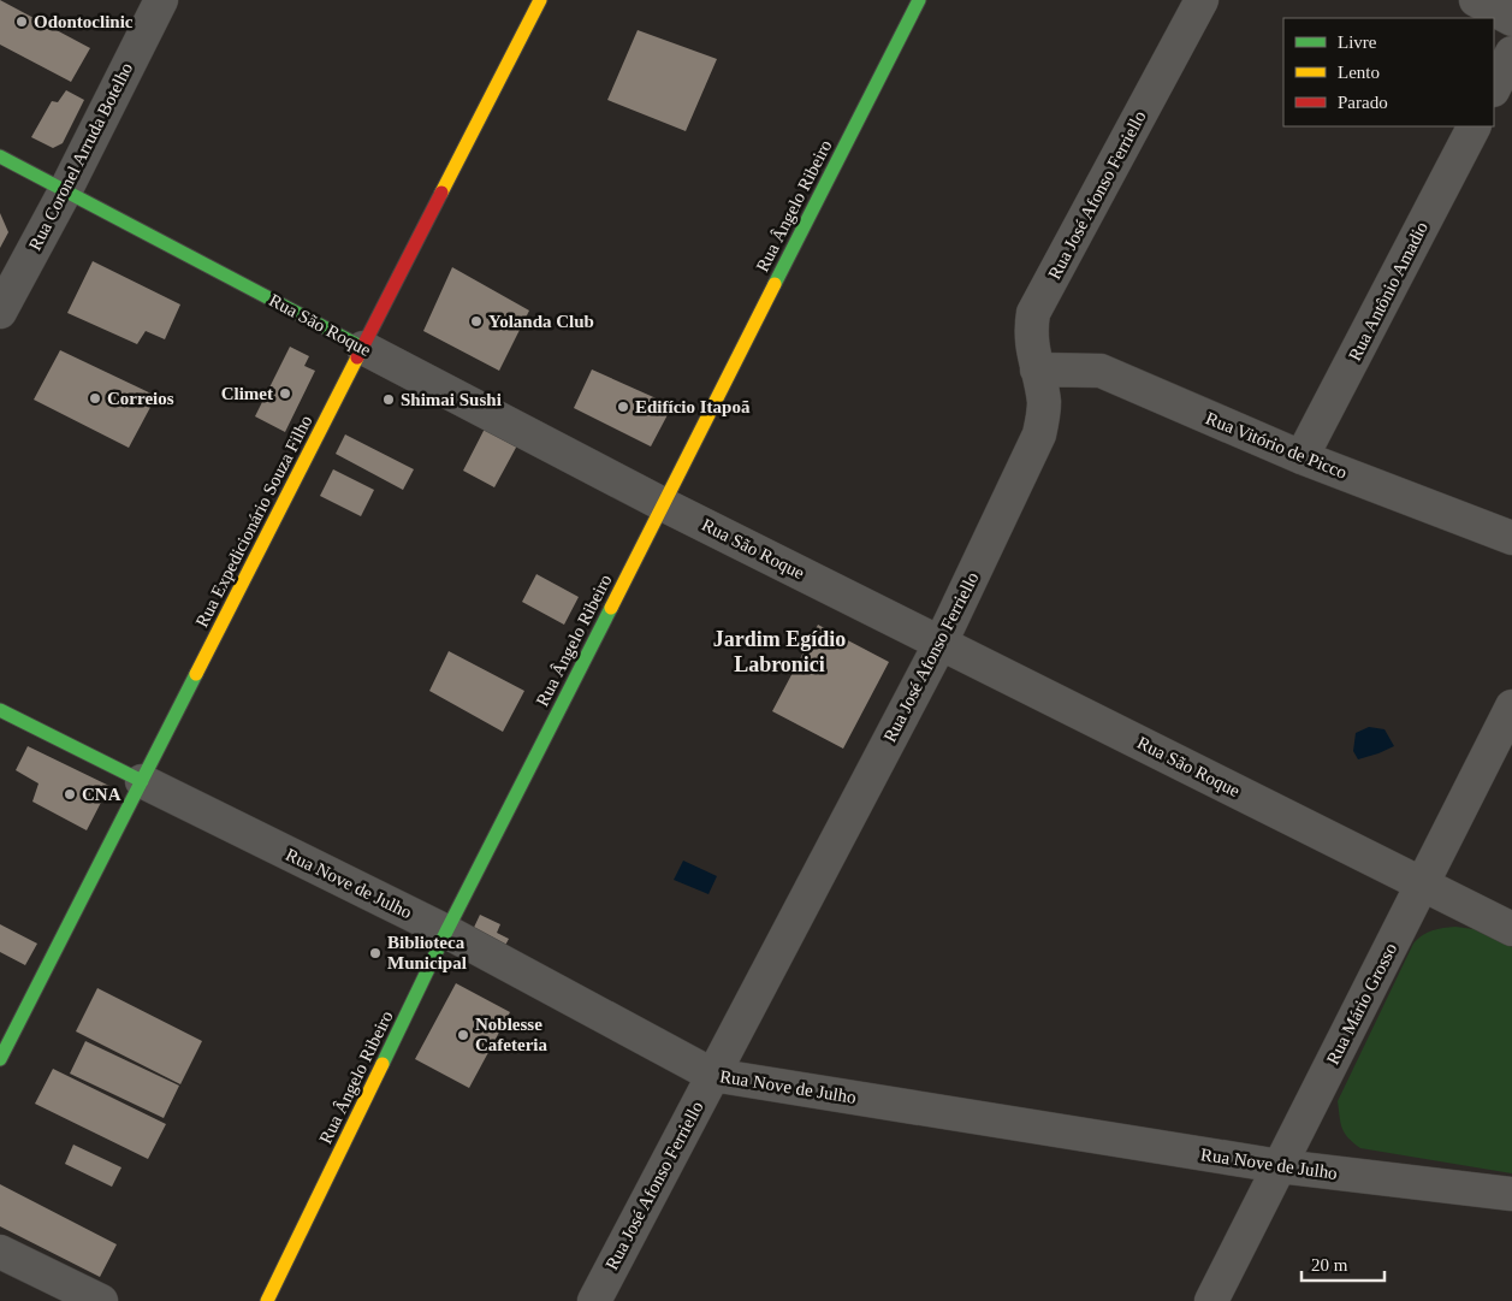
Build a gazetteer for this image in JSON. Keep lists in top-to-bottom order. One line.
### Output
{"streets":{"main road":["Rua Ângelo Ribeiro","Rua São Roque","Rua Expedicionário Souza Filho","Rua Nove de Julho"],"street":["Rua Coronel Arruda Botelho","Rua José Afonso Ferriello","Rua Antônio Amadio","Rua Vitório de Picco","Rua Mário Grosso"]},"crossings":[["Rua Coronel Arruda Botelho","Rua São Roque"],["Rua José Afonso Ferriello","Rua São Roque"],["Rua José Afonso Ferriello","Rua Vitório de Picco"],["Rua José Afonso Ferriello","Rua Nove de Julho"],["Rua Ângelo Ribeiro","Rua São Roque"],["Rua Ângelo Ribeiro","Rua Nove de Julho"],["Rua Antônio Amadio","Rua Vitório de Picco"],["Rua São Roque","Rua Expedicionário Souza Filho"],["Rua São Roque","Rua Mário Grosso"],["Rua Expedicionário Souza Filho","Rua Nove de Julho"],["Rua Nove de Julho","Rua Mário Grosso"]],"districts":["Jardim Egídio Labronici"],"places":["Odontoclinic","Yolanda Club","Climet","Correios","Shimai Sushi","Edifício Itapoã","CNA","Biblioteca Municipal","Noblesse Cafeteria"],"legend":["Livre","Lento","Parado"],"scale_bar":"20 m"}
